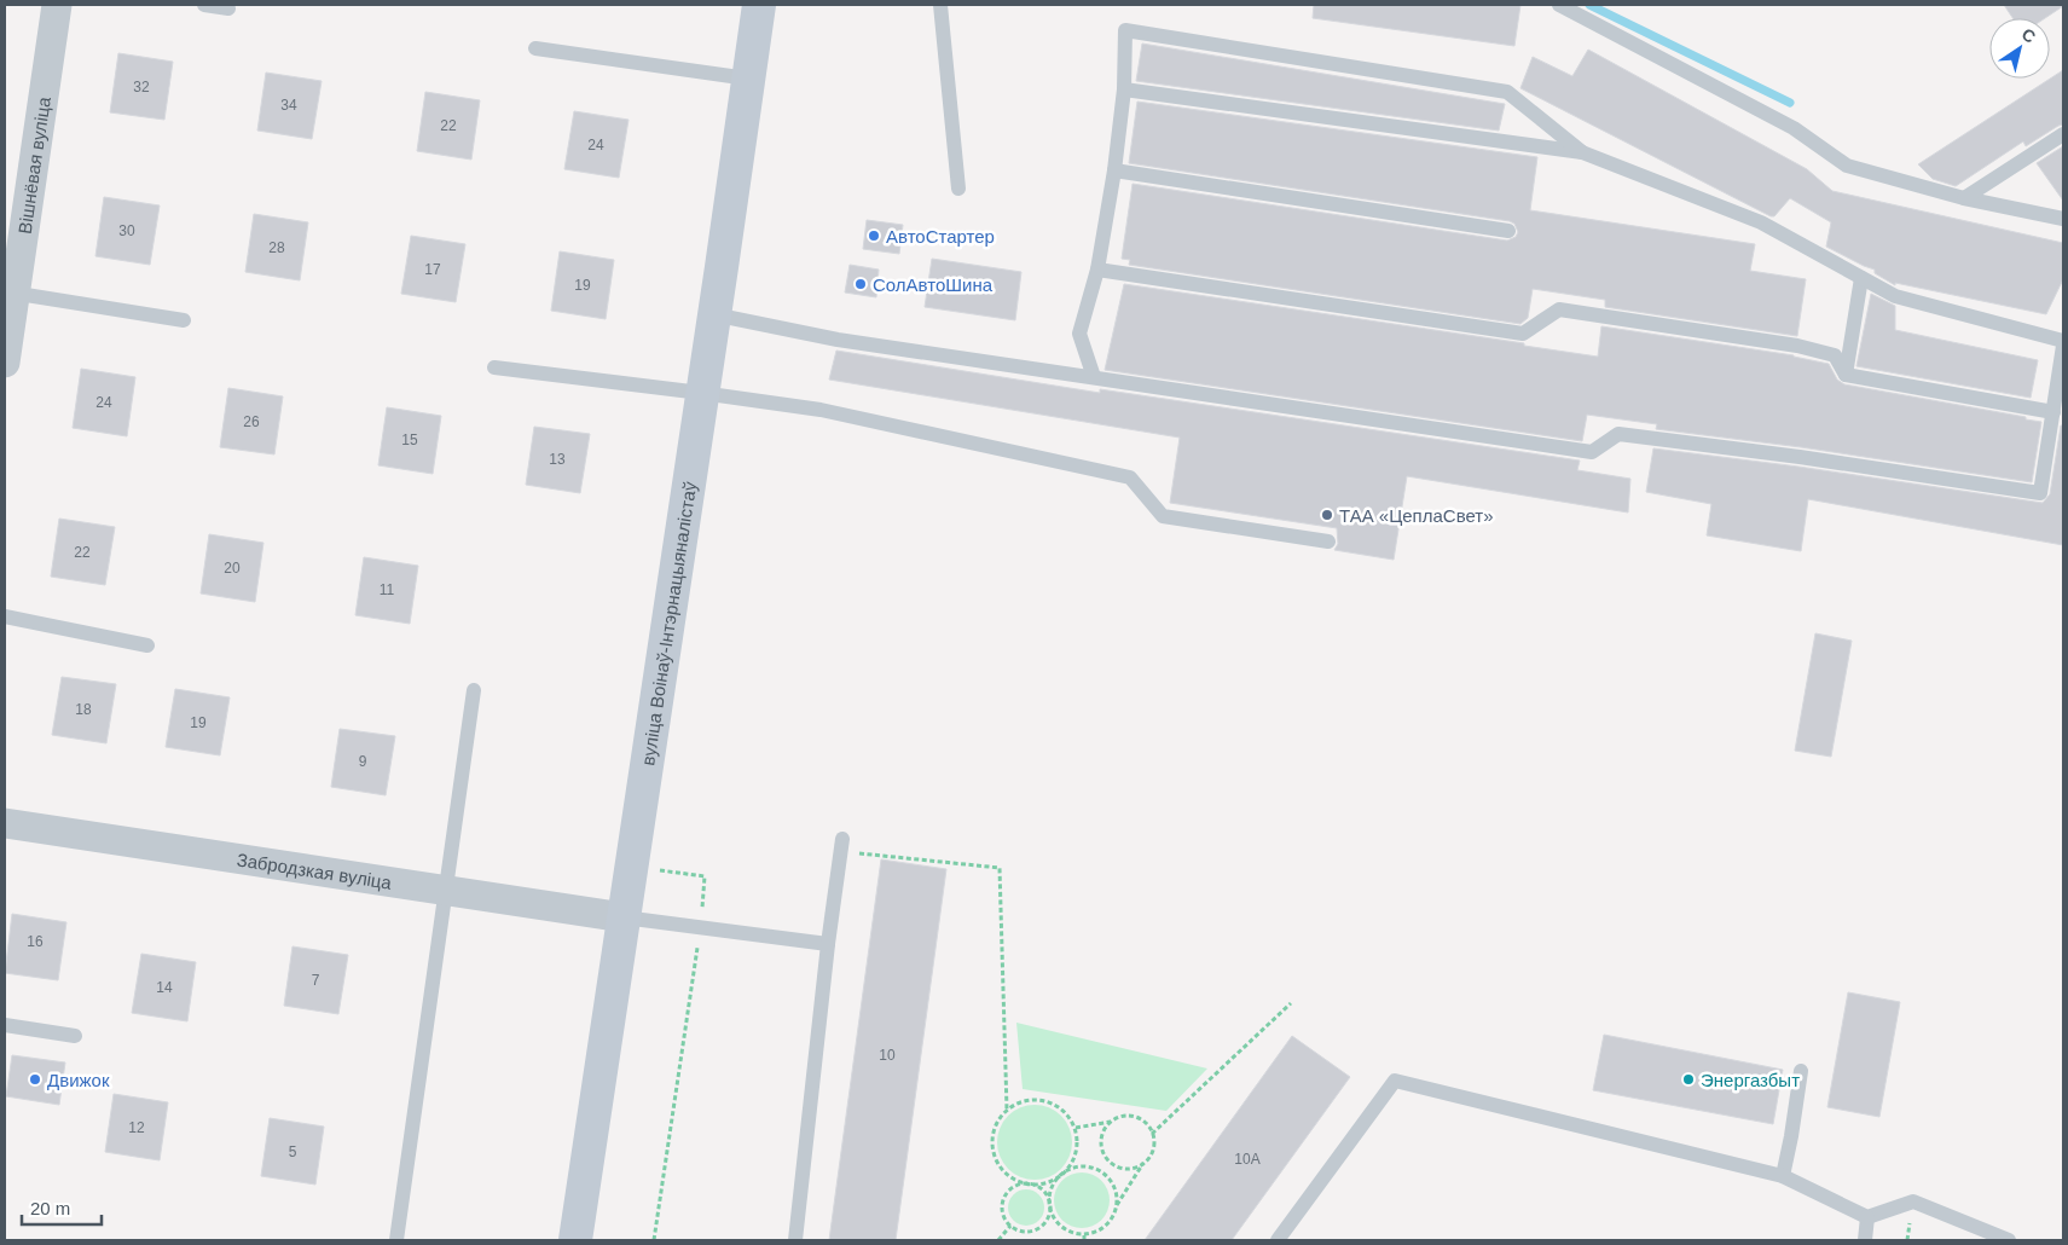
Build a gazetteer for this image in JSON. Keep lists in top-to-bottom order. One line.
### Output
{"streets":{"street":["Вішнёвая вуліца","вуліца Воінаў-Інтэрнацыяналістаў","Забродзкая вуліца"]},"crossings":[["вуліца Воінаў-Інтэрнацыяналістаў","Забродзкая вуліца"]],"places":["АвтоСтартер","СолАвтоШина","ТАА «ЦеплаСвет»","Движок","Энергазбыт"],"house_numbers":["32","34","22","24","30","28","17","19","24","26","15","13","22","20","11","18","19","9","16","7","14","10","12","5","10А"],"scale_bar":"20 m","north":"top right"}
